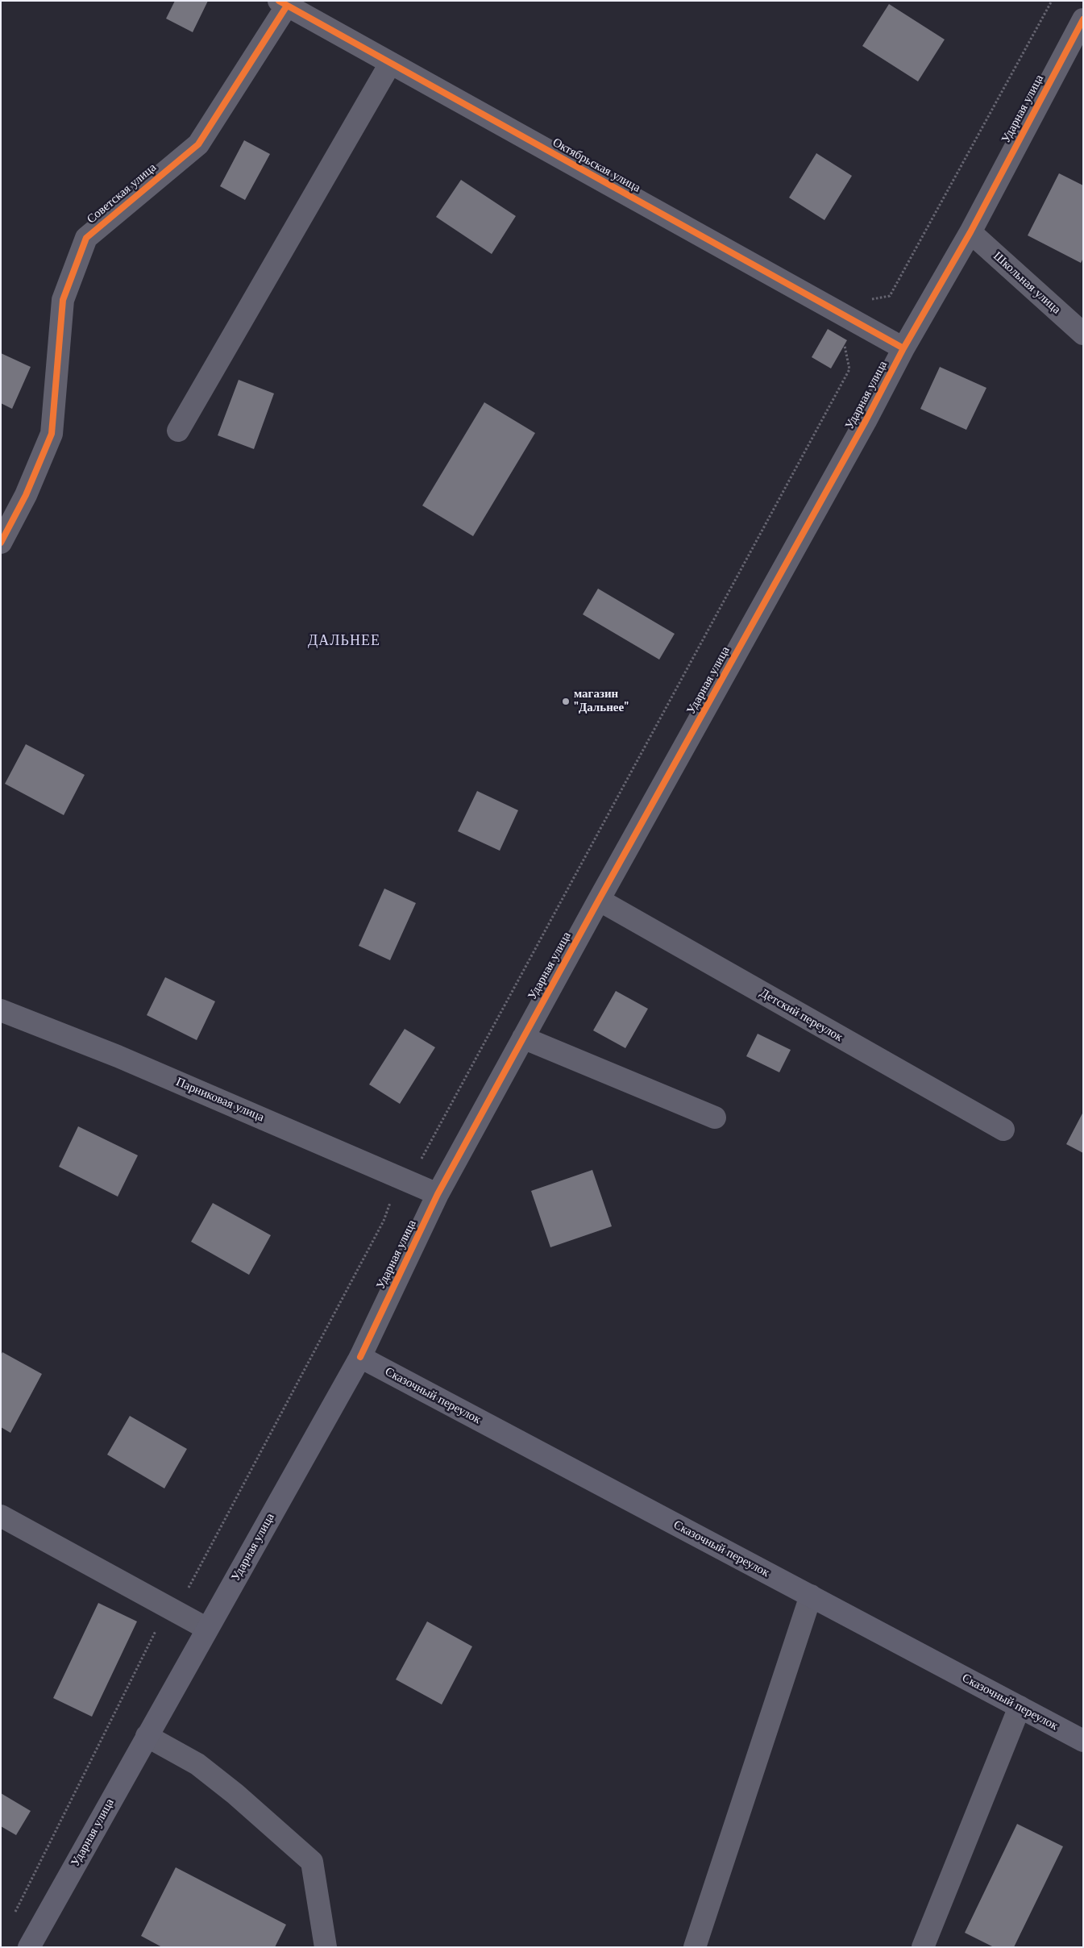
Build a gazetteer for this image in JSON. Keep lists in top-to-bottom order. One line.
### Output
{"streets":{"main road":["Ударная улица","Сказочный переулок"],"street":["Октябрьская улица","Советская улица","Школьная улица","Детский переулок","Парниковая улица"]},"crossings":[["Ударная улица","Октябрьская улица"],["Ударная улица","Школьная улица"],["Ударная улица","Детский переулок"],["Ударная улица","Парниковая улица"],["Ударная улица","Сказочный переулок"],["Октябрьская улица","Советская улица"]],"districts":["ДАЛЬНЕЕ"],"places":["магазин \"Дальнее\""]}
